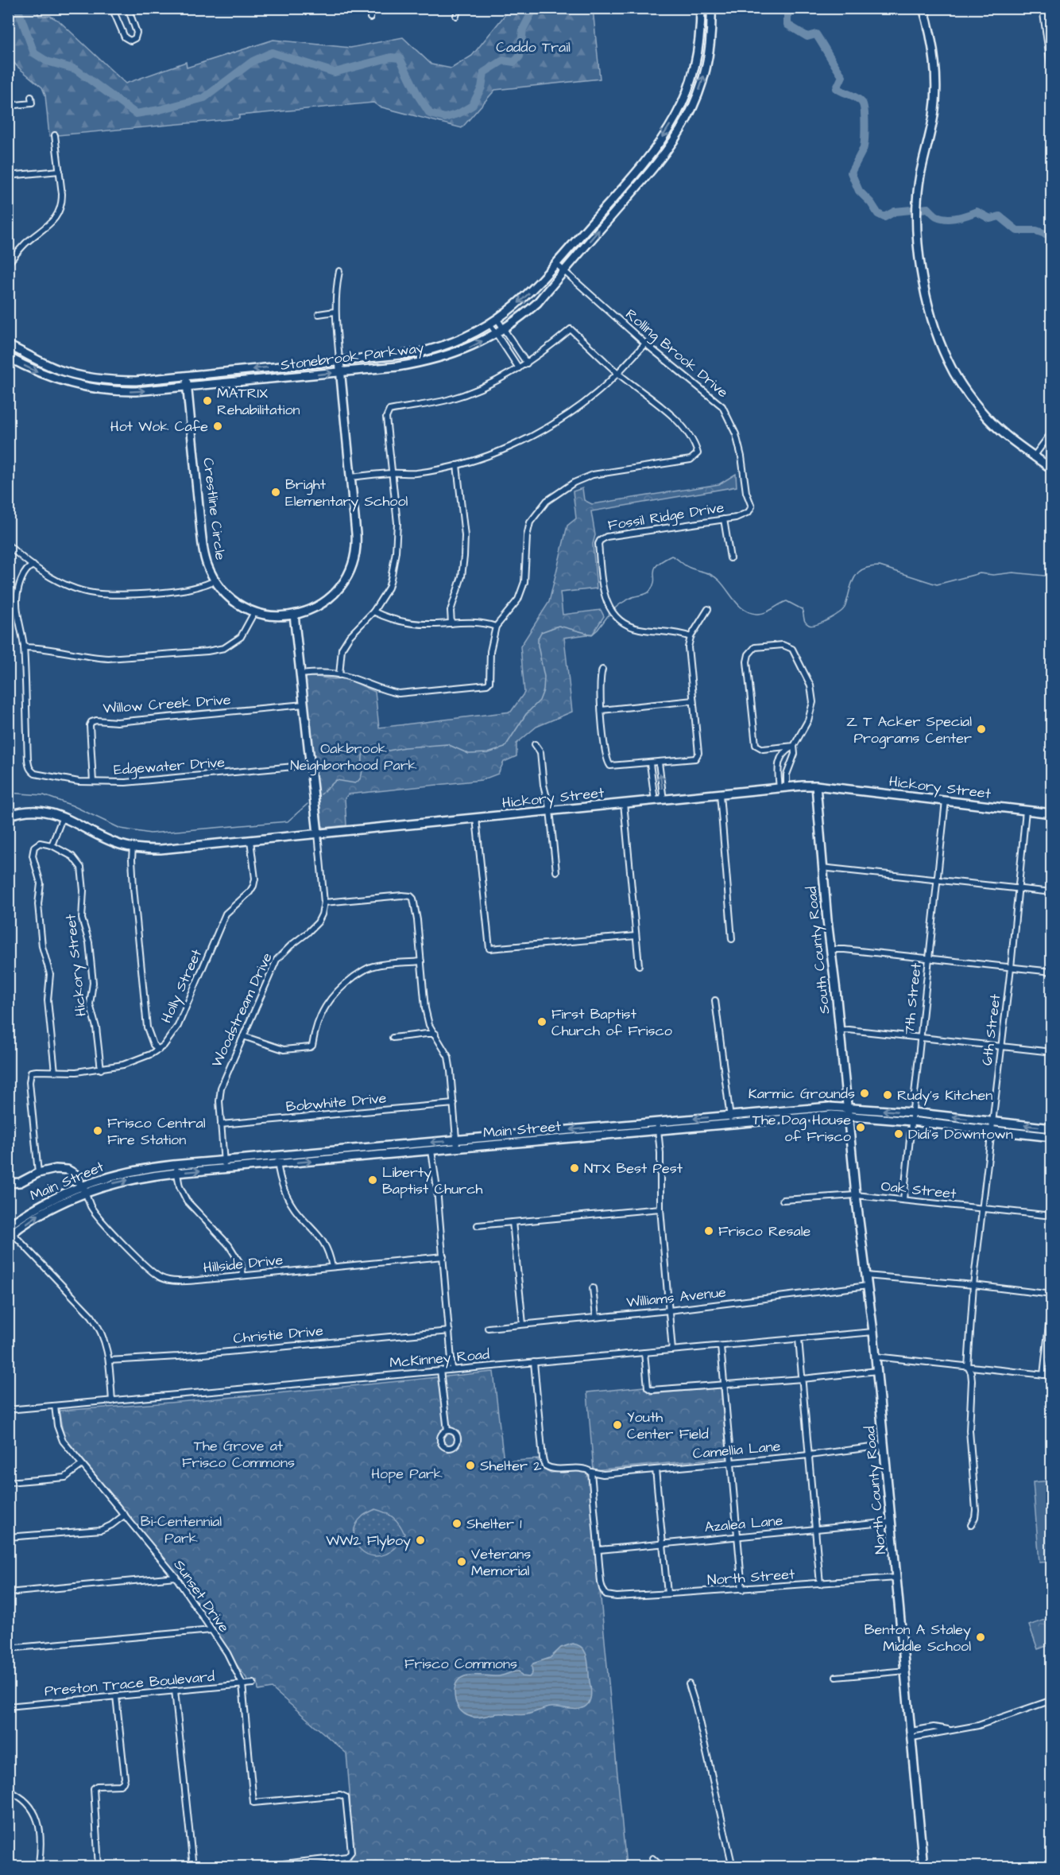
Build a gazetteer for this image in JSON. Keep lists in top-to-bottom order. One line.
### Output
{"streets":{"main road":["Stonebrook Parkway","Crestline Circle","Hickory Street","South County Road","Woodstream Drive","Main Street","North County Road"],"street":["Rolling Brook Drive","Fossil Ridge Drive","Willow Creek Drive","Edgewater Drive","Holly Street","7th Street","6th Street","Bobwhite Drive","Oak Street","Hillside Drive","Williams Avenue","Christie Drive","McKinney Road","Camellia Lane","Azalea Lane","North Street","Sunset Drive","Preston Trace Boulevard"]},"crossings":[["Rolling Brook Drive","Stonebrook Parkway"],["Rolling Brook Drive","Fossil Ridge Drive"],["Stonebrook Parkway","Crestline Circle"],["Crestline Circle","Woodstream Drive"],["Willow Creek Drive","Edgewater Drive"],["Willow Creek Drive","Woodstream Drive"],["Edgewater Drive","Woodstream Drive"],["Hickory Street","South County Road"],["Hickory Street","Holly Street"],["Hickory Street","7th Street"],["Hickory Street","Woodstream Drive"],["Hickory Street","6th Street"],["South County Road","Main Street"],["South County Road","North County Road"],["7th Street","Main Street"],["7th Street","Oak Street"],["Woodstream Drive","Bobwhite Drive"],["Woodstream Drive","Main Street"],["6th Street","Main Street"],["6th Street","Oak Street"],["Main Street","Hillside Drive"],["Main Street","North County Road"],["Oak Street","North County Road"],["Williams Avenue","North County Road"],["McKinney Road","Camellia Lane"],["McKinney Road","North County Road"],["McKinney Road","Sunset Drive"],["Camellia Lane","North County Road"],["North County Road","Azalea Lane"],["North County Road","North Street"],["Azalea Lane","North Street"],["Sunset Drive","Preston Trace Boulevard"]],"parks":["Caddo Trail","Oakbrook Neighborhood Park","The Grove at Frisco Commons","Hope Park","Bi-Centennial Park","Frisco Commons"],"places":["MATRIX Rehabilitation","Hot Wok Cafe","Bright Elementary School","Z T Acker Special Programs Center","First Baptist Church of Frisco","Karmic Grounds","Rudy's Kitchen","The Dog House of Frisco","Frisco Central Fire Station","Didi's Downtown","NTX Best Pest","Liberty Baptist Church","Frisco Resale","Youth Center Field","Shelter 2","Shelter 1","WW2 Flyboy","Veterans Memorial","Benton A Staley Middle School"]}
